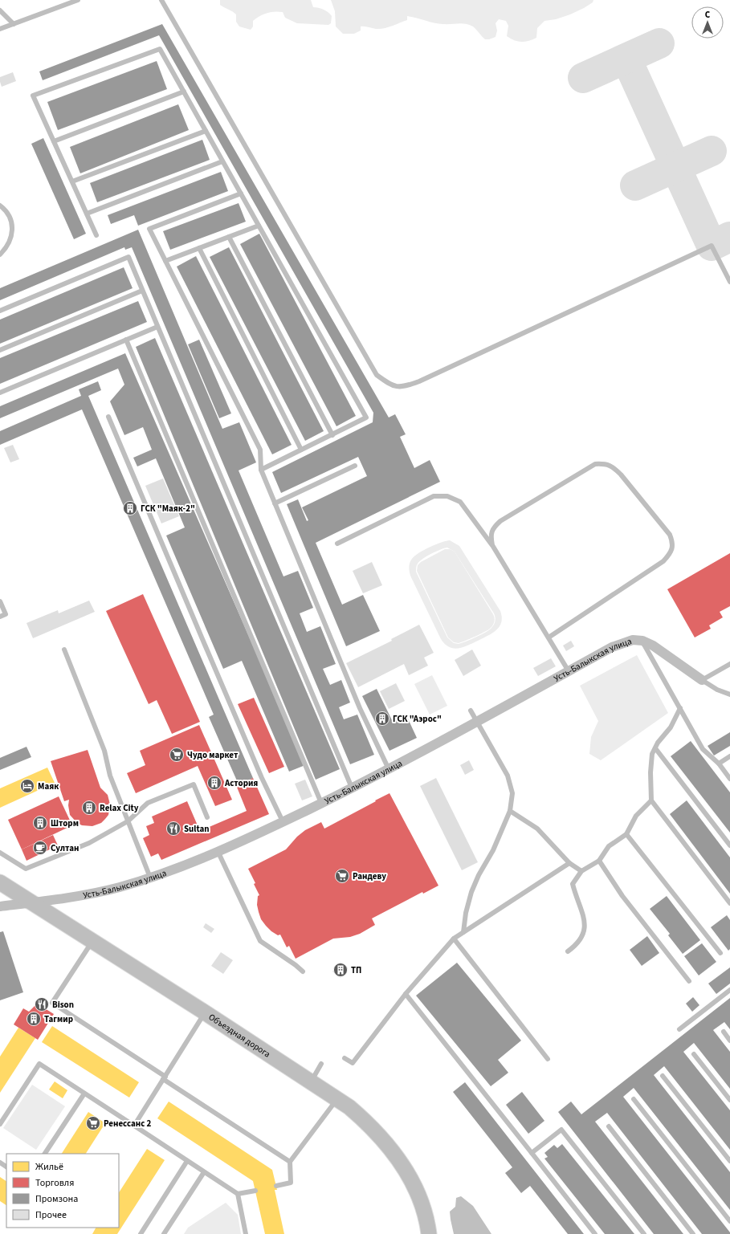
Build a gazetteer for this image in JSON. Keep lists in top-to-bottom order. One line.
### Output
{"streets":{"main road":["Объездная дорога"],"street":["Усть-Балыкская улица"]},"crossings":[["Усть-Балыкская улица","Объездная дорога"]],"places":{"building":["ГСК \"Маяк-2\"","ГСК \"Аэрос\"","Астория","Relax City","Шторм","ТП","Тагмир"],"supermarket":["Чудо маркет","Рандеву","Ренессанс 2"],"hotel":["Маяк"],"restaurant":["Sultan","Bison"],"cafe":["Султан"]},"legend":["Жильё","Торговля","Промзона","Прочее"],"north":"top"}
